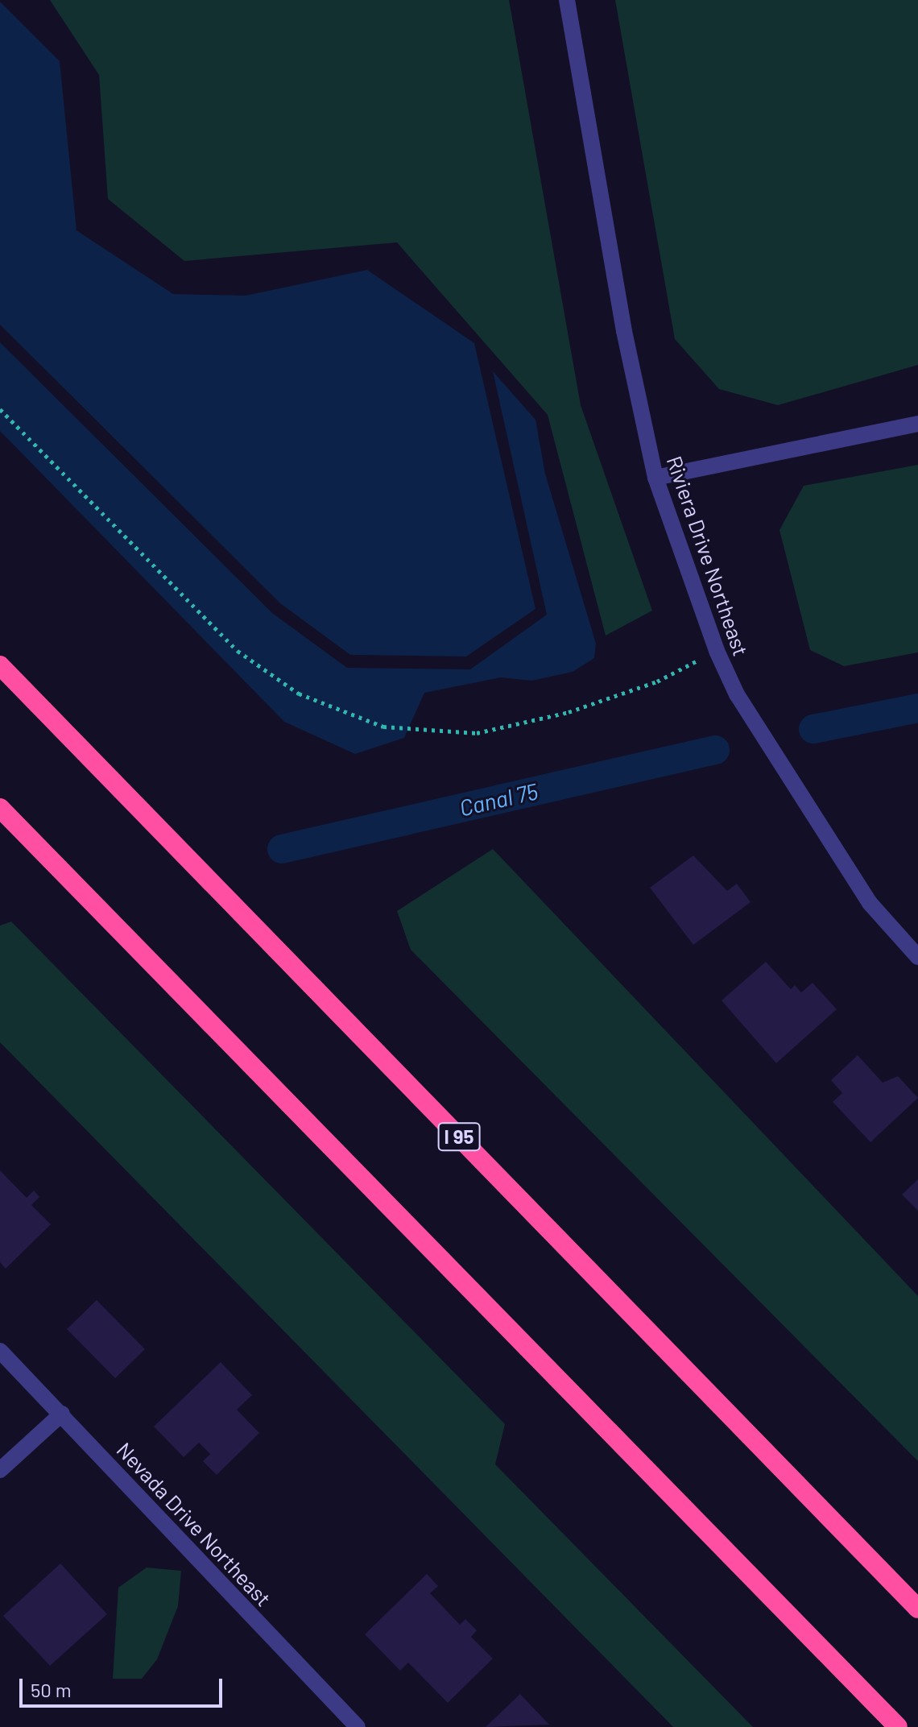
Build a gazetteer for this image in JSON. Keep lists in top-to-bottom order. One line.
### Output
{"streets":{"highway":["I 95"],"street":["Riviera Drive Northeast","Nevada Drive Northeast"]},"water":["Canal 75"],"scale_bar":"50 m"}
